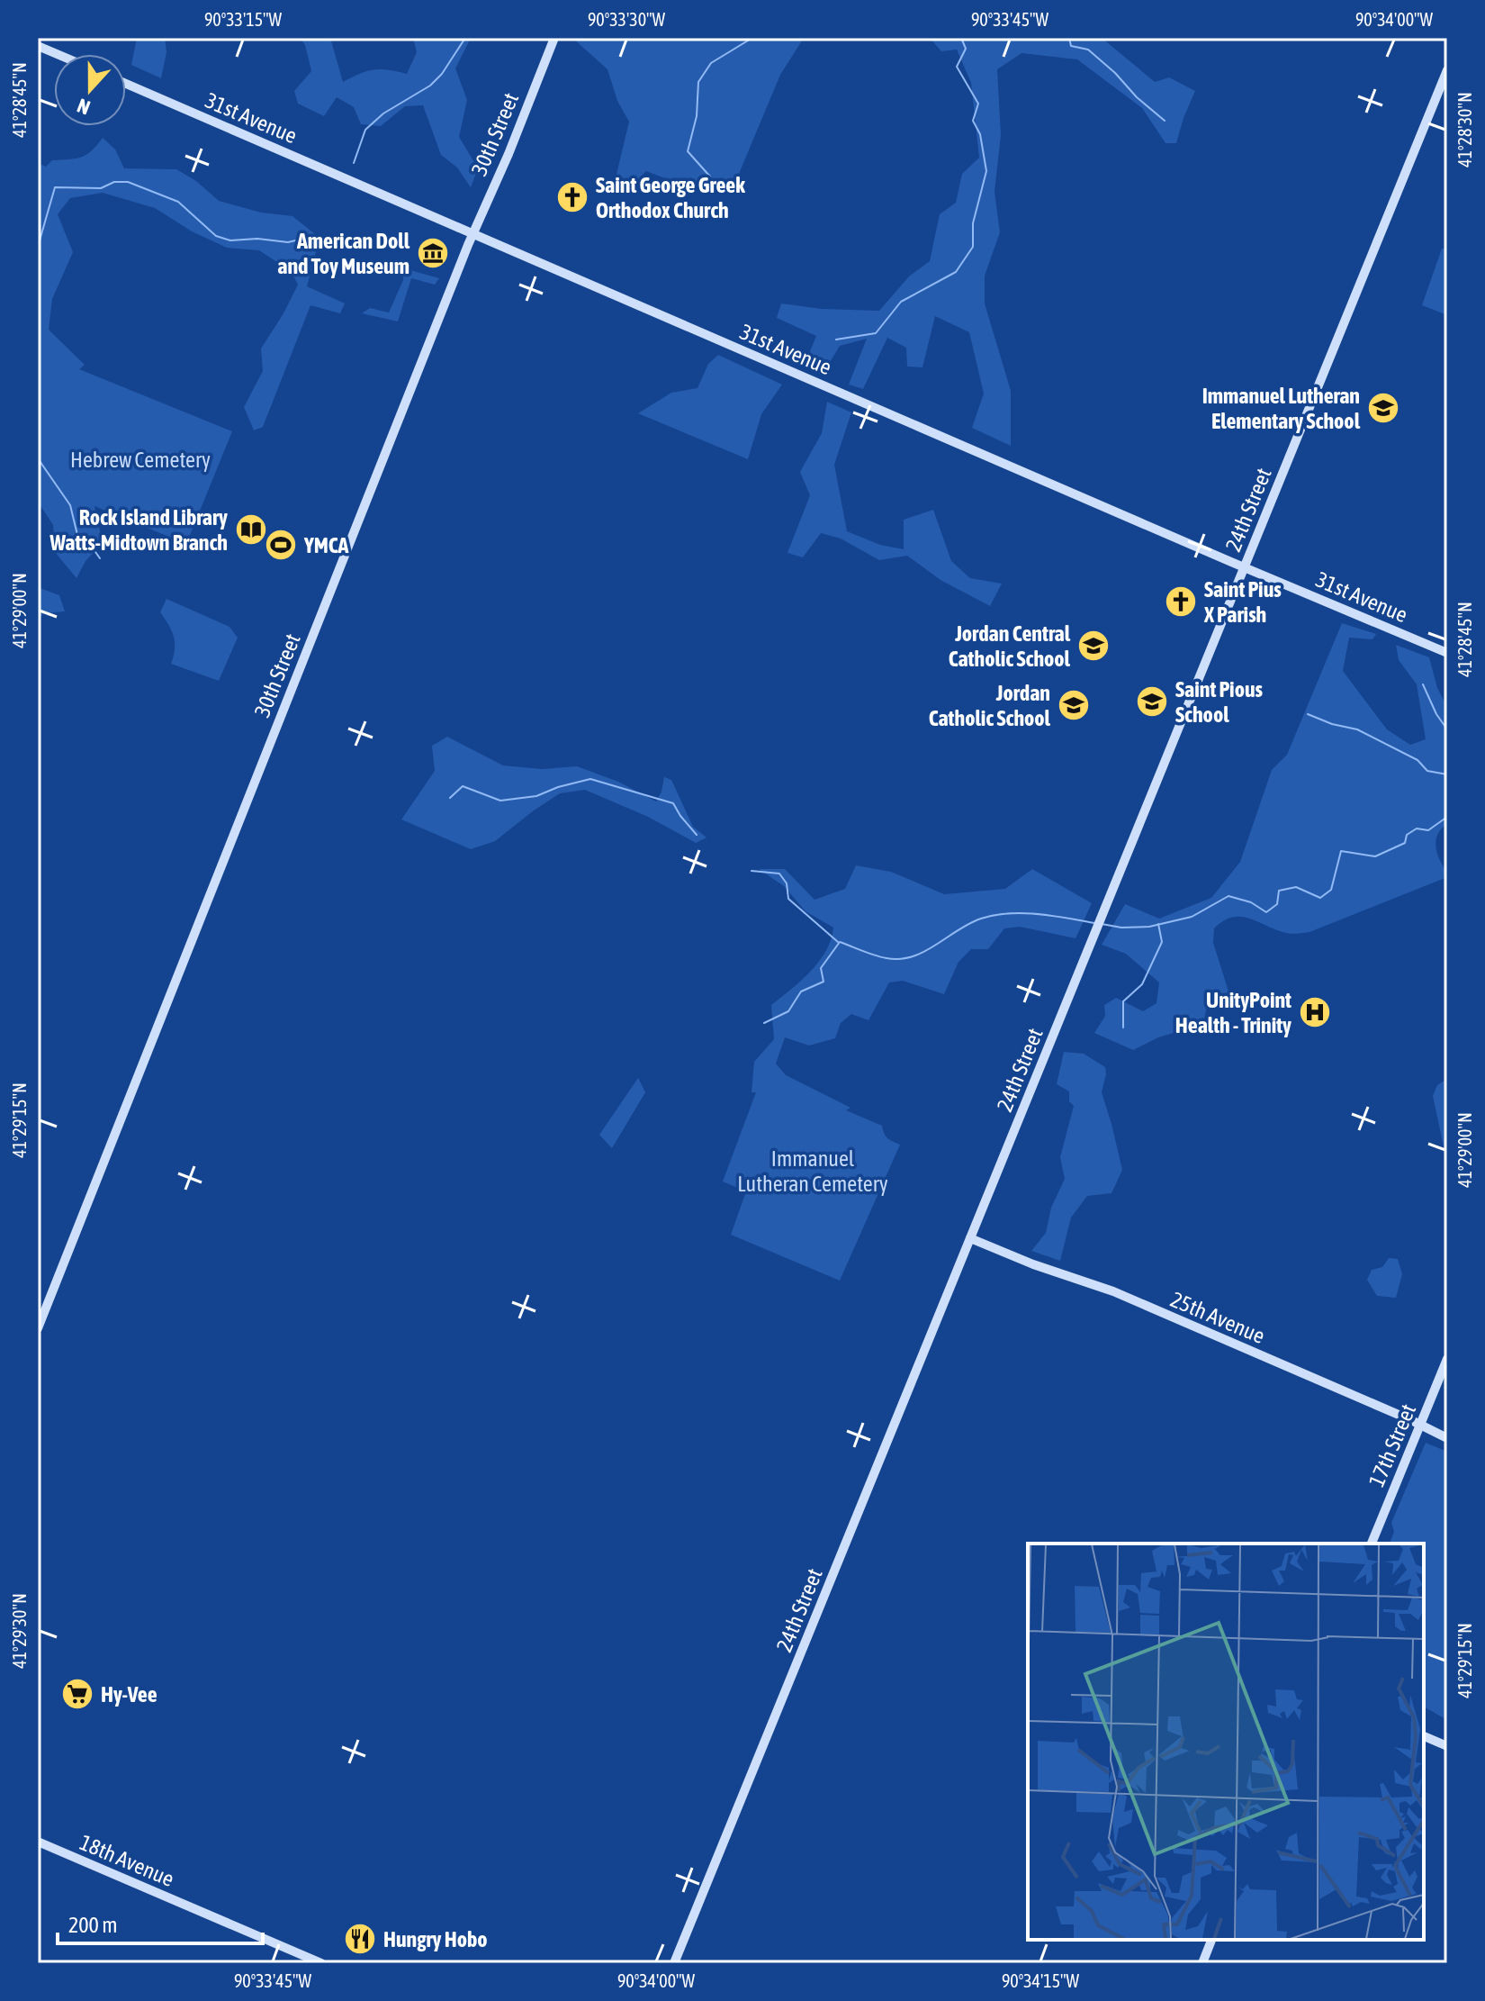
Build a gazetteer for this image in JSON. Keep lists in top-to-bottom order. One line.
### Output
{"streets":{"street":["31st Avenue","30th Street","24th Street","25th Avenue","17th Street","18th Avenue"]},"crossings":[["31st Avenue","30th Street"],["31st Avenue","24th Street"],["24th Street","25th Avenue"],["25th Avenue","17th Street"]],"parks":["Hebrew Cemetery","Immanuel Lutheran Cemetery"],"places":{"church":["Saint George Greek Orthodox Church","Saint Pius X Parish"],"museum":["American Doll and Toy Museum"],"school or university":["Immanuel Lutheran Elementary School","Jordan Central Catholic School","Saint Pious School","Jordan Catholic School"],"library":["Rock Island Library Watts-Midtown Branch"],"sports":["YMCA"],"hospital":["UnityPoint Health - Trinity"],"supermarket":["Hy-Vee"],"restaurant":["Hungry Hobo"]},"scale_bar":"200 m","north":"bottom","coordinates":["90°33'15\"W","90°33'30\"W","90°33'45\"W","90°34'00\"W","41°28'45\"N","41°28'30\"N","41°29'00\"N","41°29'15\"N","41°29'30\"N","90°34'15\"W"]}
